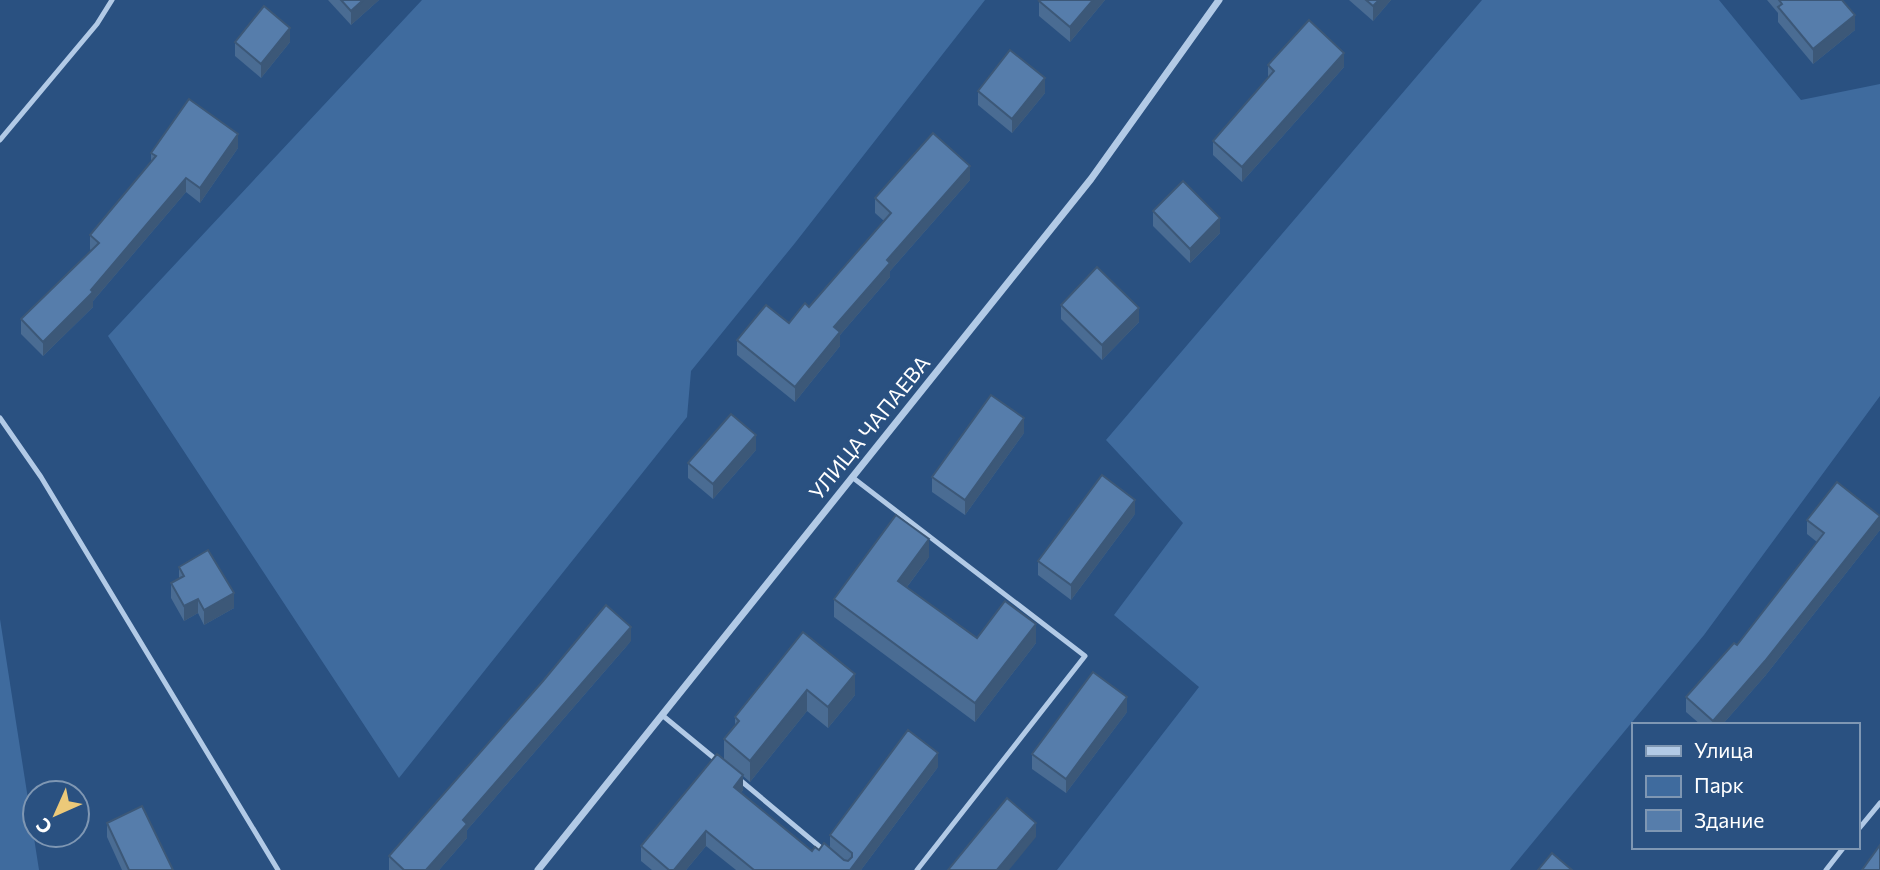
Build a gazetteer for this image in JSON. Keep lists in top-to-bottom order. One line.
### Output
{"streets":{"street":["УЛИЦА ЧАПАЕВА"]},"legend":["Улица","Парк","Здание"],"north":"bottom left"}
